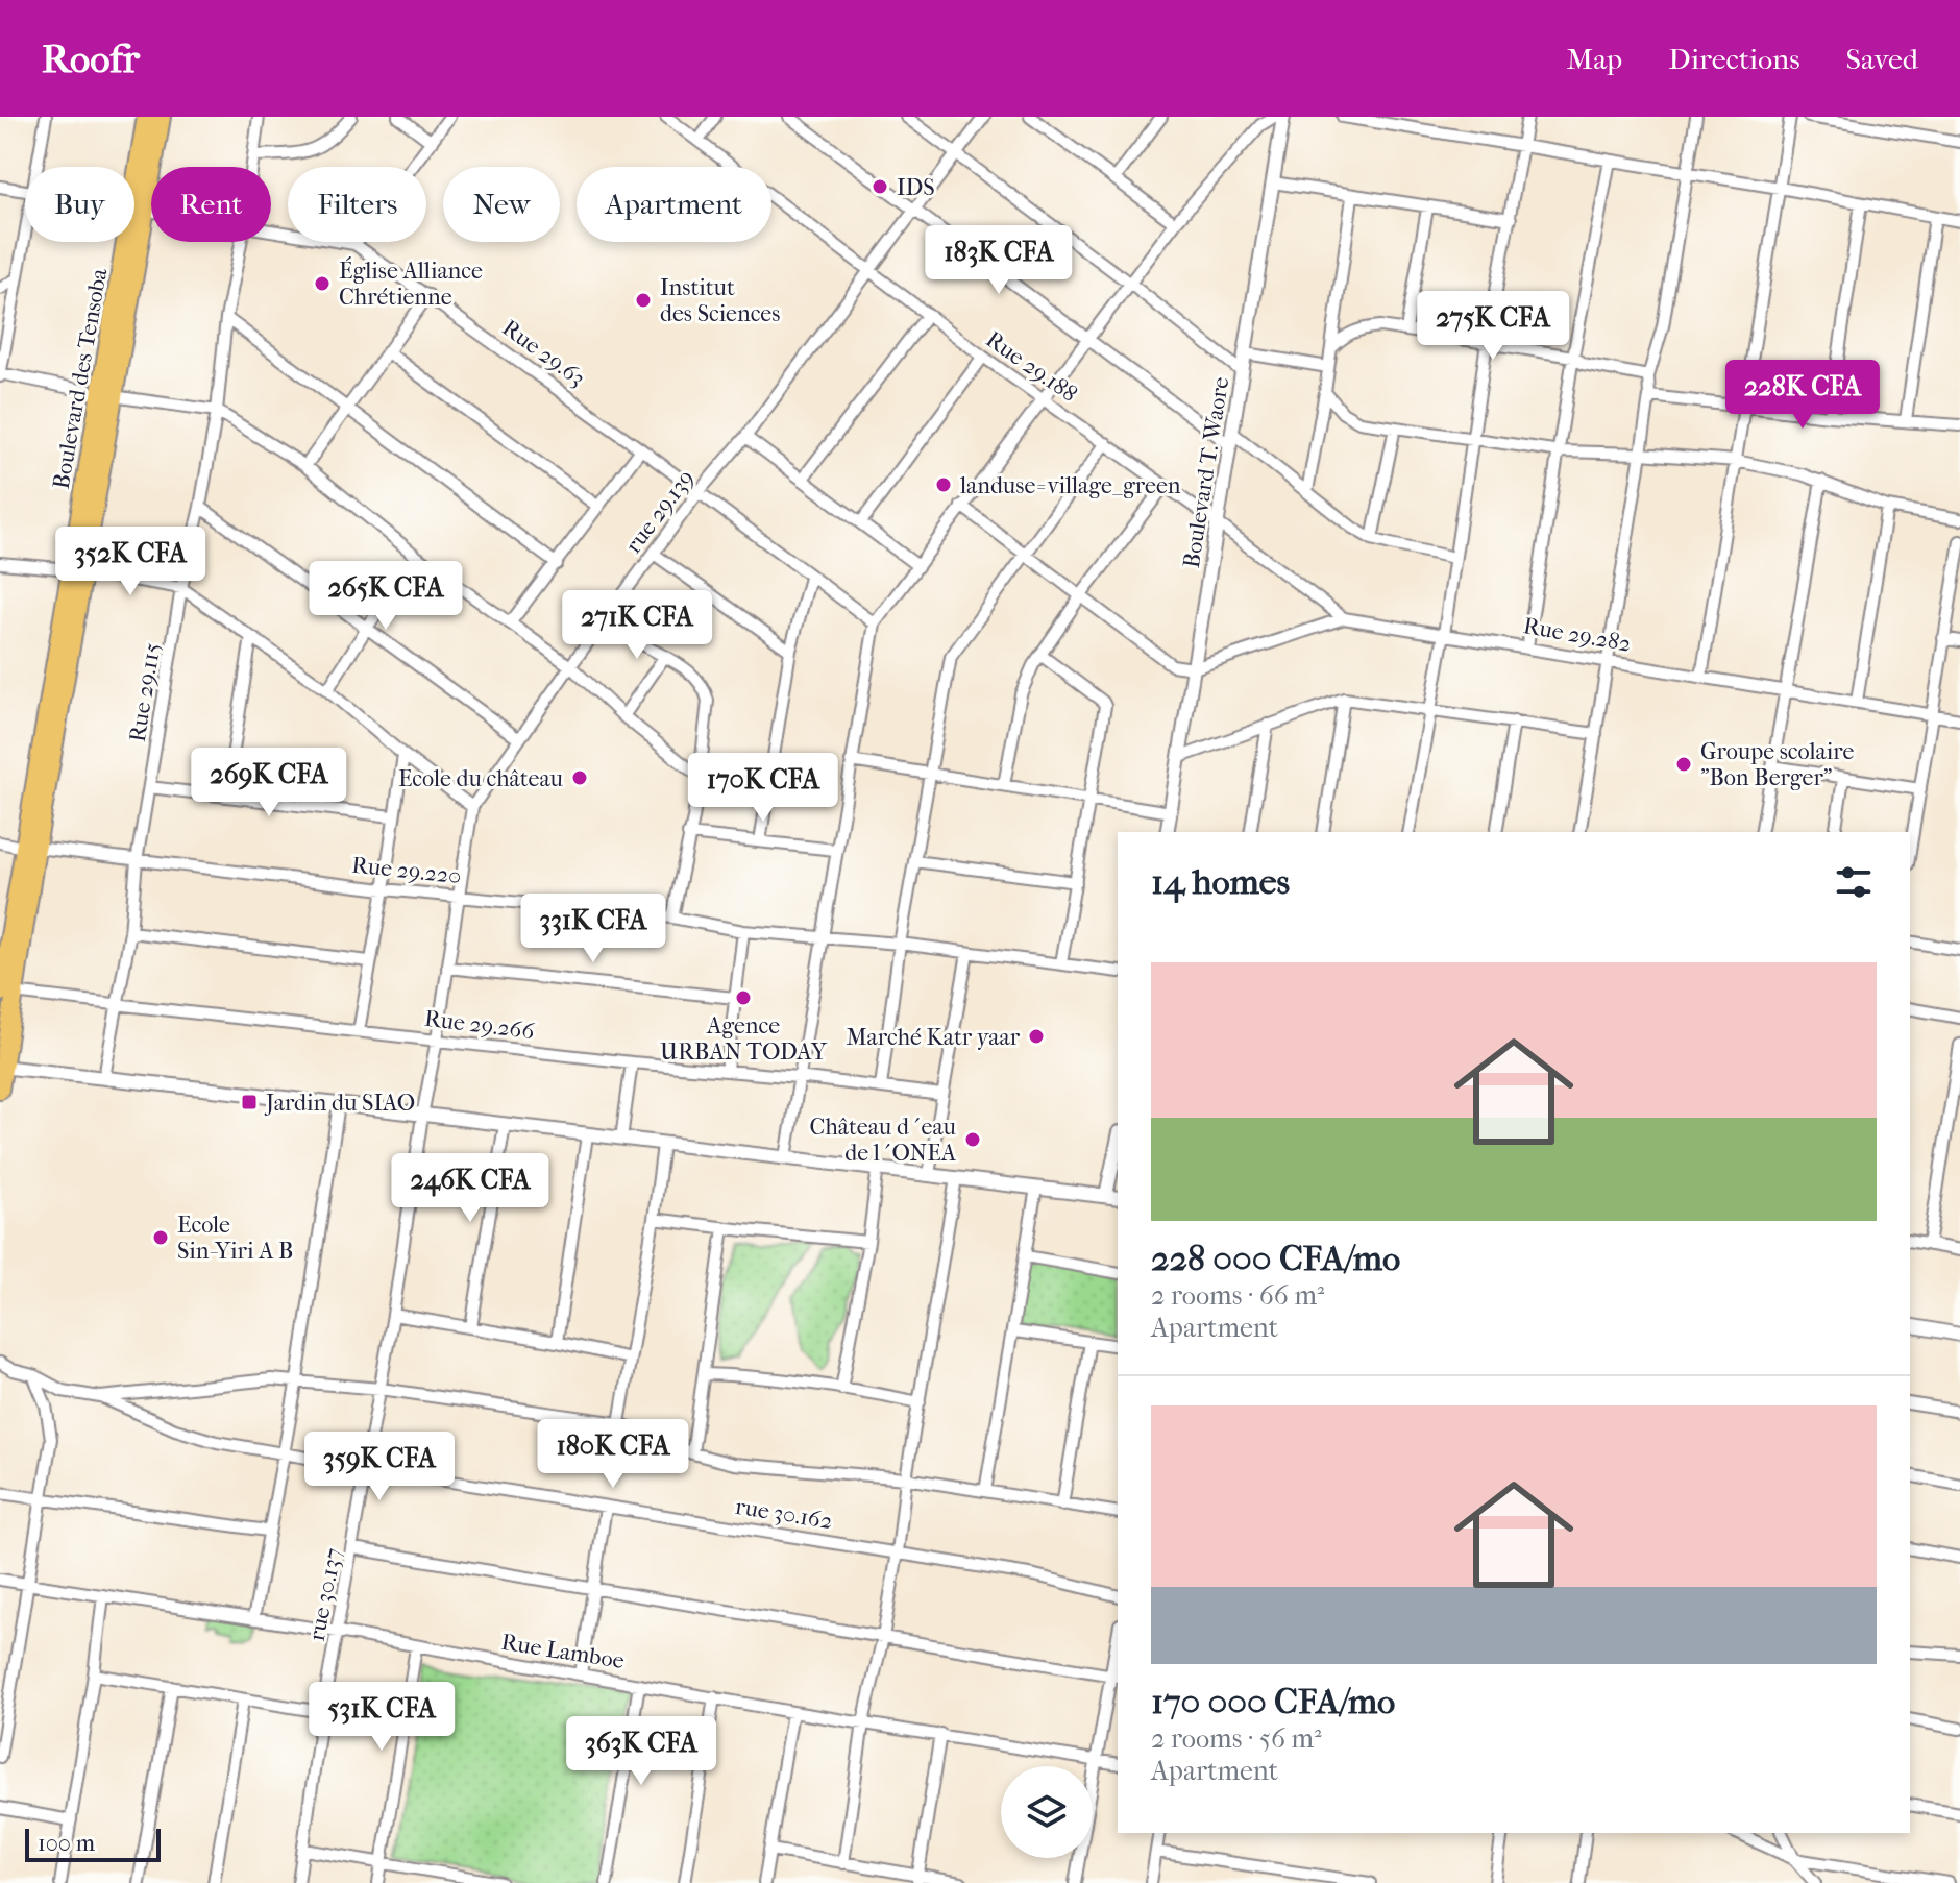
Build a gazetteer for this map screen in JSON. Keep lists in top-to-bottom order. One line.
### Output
{"streets":{"main road":["Boulevard des Tensoba"],"street":["Rue 29.63","Rue 29.188","Boulevard T. Waore","rue 29.139","Rue 29.282","Rue 29.115","Rue 29.220","Rue 29.266","rue 30.162","rue 30.137","Rue Lamboe"]},"crossings":[["Rue 29.63","Boulevard des Tensoba"],["Rue 29.63","rue 29.139"],["Rue 29.188","Boulevard T. Waore"],["Rue 29.188","rue 29.139"],["Rue 29.188","Rue 29.282"],["Boulevard des Tensoba","Rue 29.220"],["Boulevard des Tensoba","Rue 29.266"],["Boulevard T. Waore","Rue 29.282"],["rue 29.139","Rue 29.220"],["rue 29.139","Rue 29.266"],["rue 29.139","rue 30.137"],["Rue 29.115","Rue 29.220"],["Rue 29.115","Rue 29.266"],["rue 30.162","rue 30.137"],["rue 30.137","Rue Lamboe"]],"places":{"other":["IDS","Église Alliance Chrétienne","Institut des Sciences","landuse=village_green","Groupe scolaire \"Bon Berger\"","Ecole du château","Agence URBAN TODAY","Marché Katr yaar","Château d´eau de l´ONEA","Ecole Sin-Yiri A B"],"transit":["Jardin du SIAO"]},"scale_bar":"100 m","page":{"header":"Roofr","nav":["Map","Directions","Saved"],"chip":["Buy","Rent","Filters","New","Apartment"],"price":["183K CFA","275K CFA","228K CFA","352K CFA","265K CFA","271K CFA","269K CFA","170K CFA","331K CFA","246K CFA","180K CFA","359K CFA","531K CFA","363K CFA"],"heading":"14 homes","list":[{"name":"228 000 CFA/mo","note":"2 rooms · 66 m² · Apartment"},{"name":"170 000 CFA/mo","note":"2 rooms · 56 m² · Apartment"}],"scale":"100 m"}}
